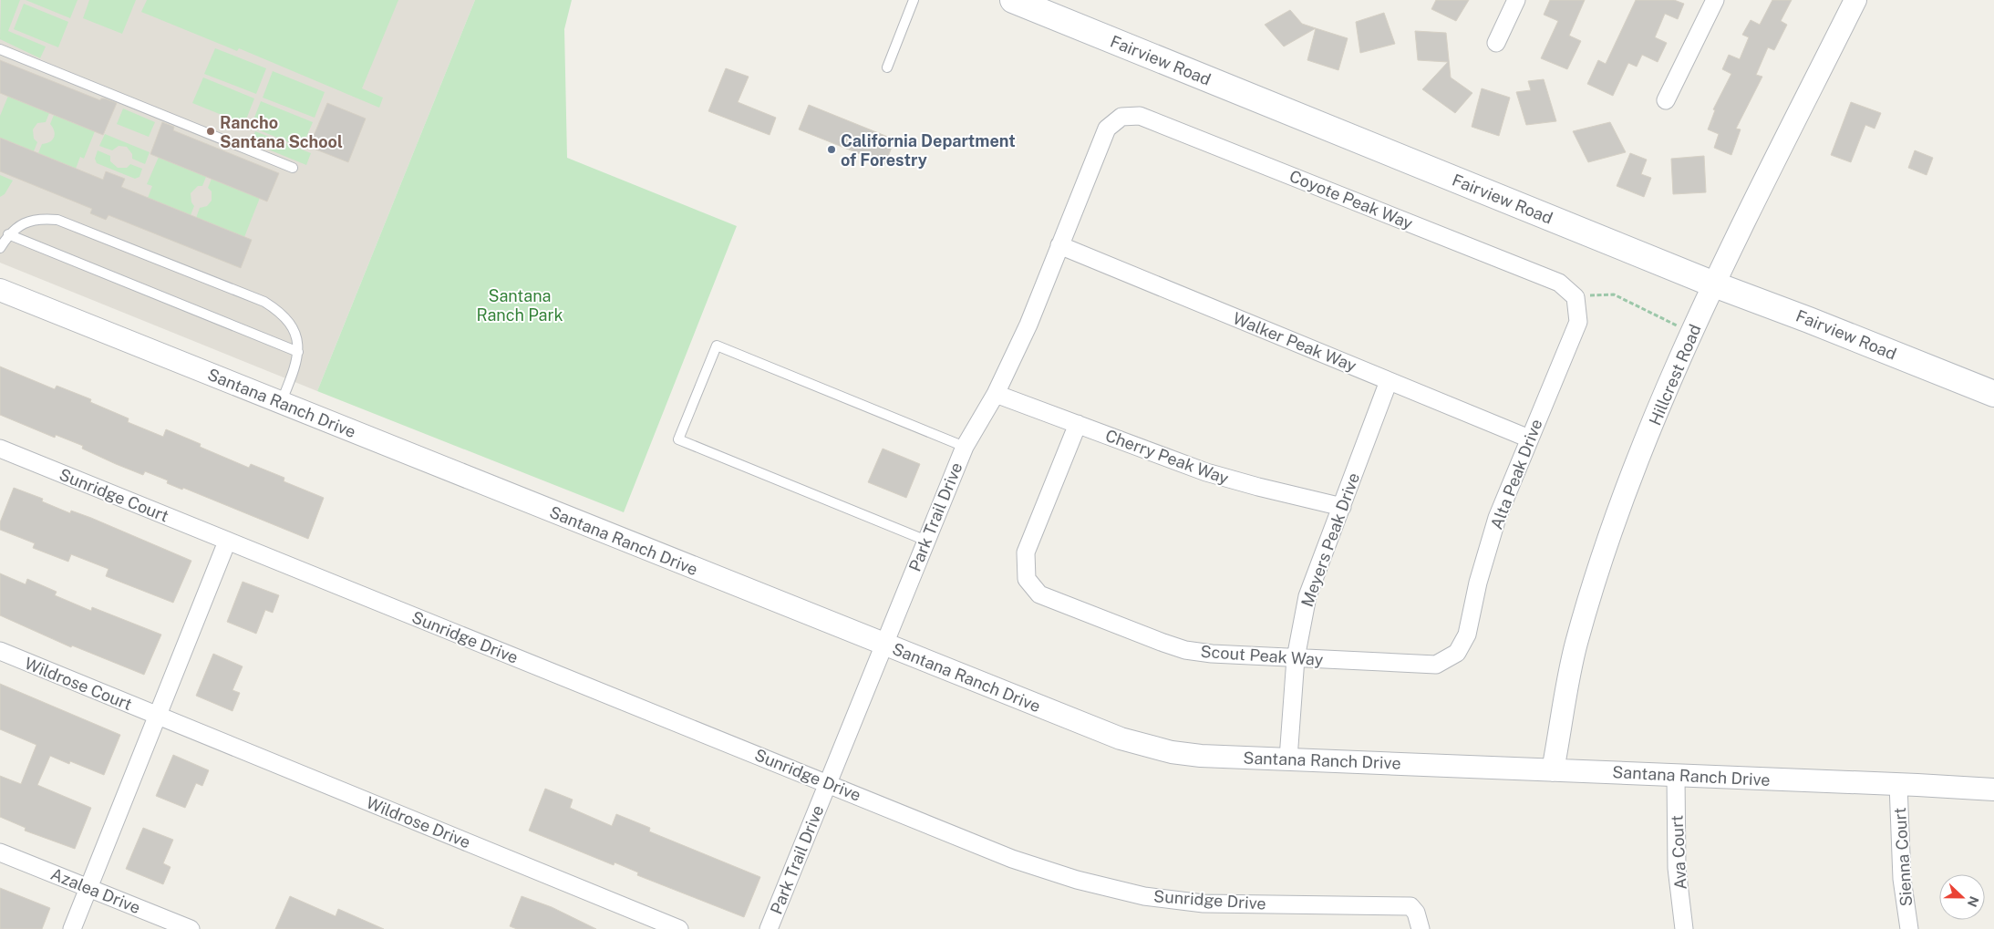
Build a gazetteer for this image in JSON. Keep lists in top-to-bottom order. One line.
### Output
{"streets":{"main road":["Fairview Road"],"street":["Coyote Peak Way","Walker Peak Way","Hillcrest Road","Santana Ranch Drive","Cherry Peak Way","Alta Peak Drive","Sunridge Court","Park Trail Drive","Meyers Peak Drive","Sunridge Drive","Scout Peak Way","Wildrose Court","Wildrose Drive","Ava Court","Sienna Court","Azalea Drive"]},"crossings":[["Fairview Road","Hillcrest Road"],["Coyote Peak Way","Alta Peak Drive"],["Coyote Peak Way","Park Trail Drive"],["Walker Peak Way","Alta Peak Drive"],["Walker Peak Way","Park Trail Drive"],["Walker Peak Way","Meyers Peak Drive"],["Hillcrest Road","Santana Ranch Drive"],["Santana Ranch Drive","Park Trail Drive"],["Santana Ranch Drive","Meyers Peak Drive"],["Santana Ranch Drive","Ava Court"],["Santana Ranch Drive","Sienna Court"],["Cherry Peak Way","Park Trail Drive"],["Cherry Peak Way","Meyers Peak Drive"],["Cherry Peak Way","Scout Peak Way"],["Alta Peak Drive","Scout Peak Way"],["Sunridge Court","Sunridge Drive"],["Park Trail Drive","Sunridge Drive"],["Meyers Peak Drive","Scout Peak Way"],["Wildrose Court","Wildrose Drive"]],"parks":["Santana Ranch Park"],"places":["Rancho Santana School","California Department of Forestry"],"north":"right"}
